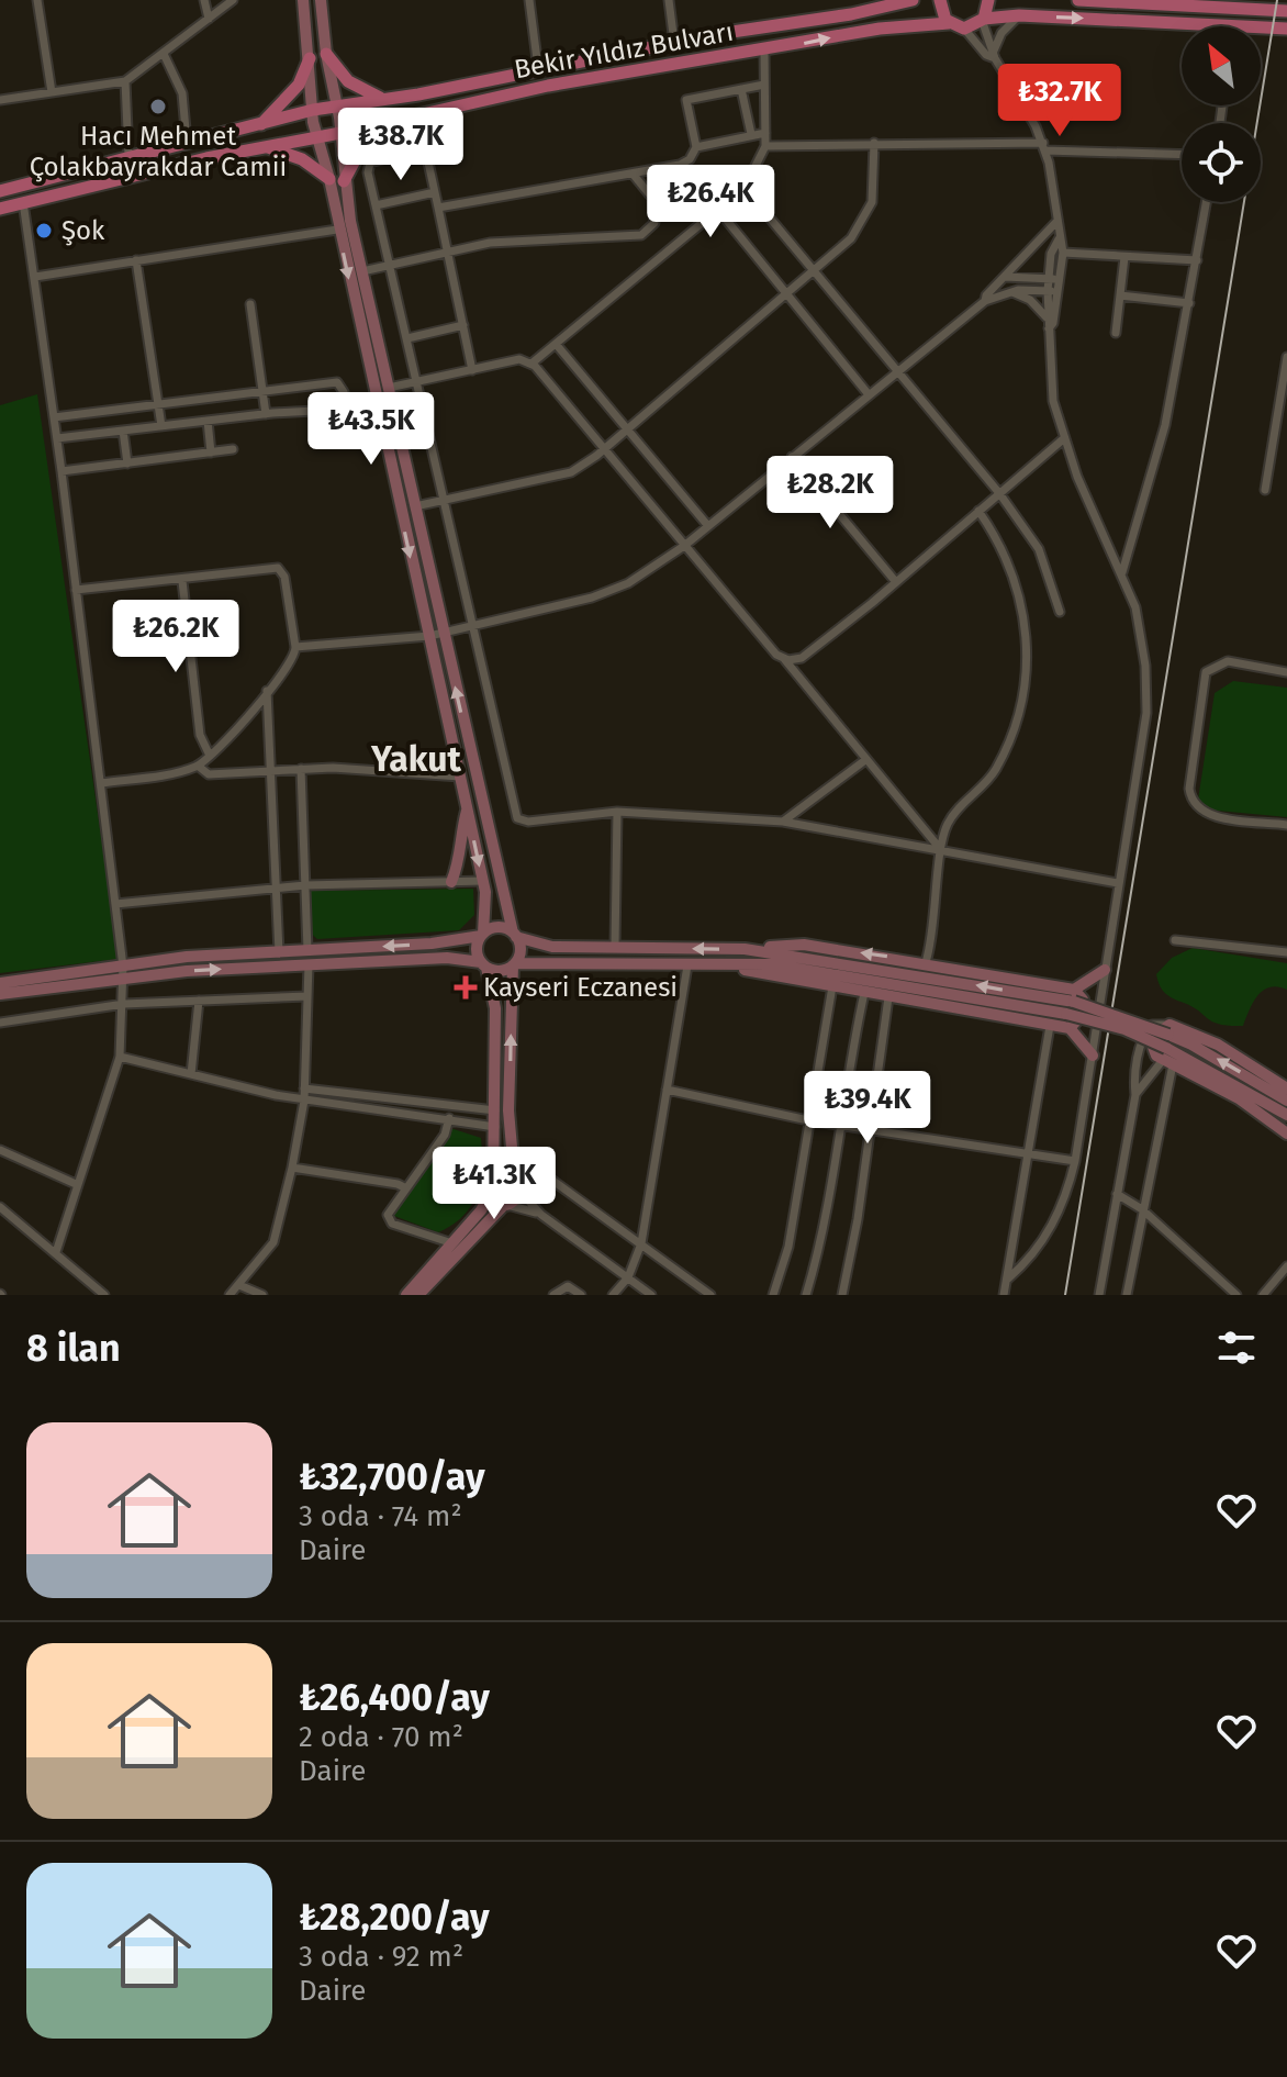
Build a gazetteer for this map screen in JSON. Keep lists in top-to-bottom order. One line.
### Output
{"streets":{"main road":["Bekir Yıldız Bulvarı"]},"districts":["Yakut"],"places":{"other":["Hacı Mehmet Çolakbayrakdar Camii","Şok"],"health":["Kayseri Eczanesi"]},"north":"top left","page":{"price":["₺32.7K","₺38.7K","₺26.4K","₺43.5K","₺28.2K","₺26.2K","₺39.4K","₺41.3K"],"heading":"8 ilan","list":[{"name":"₺32,700/ay","note":"3 oda · 74 m² · Daire"},{"name":"₺26,400/ay","note":"2 oda · 70 m² · Daire"},{"name":"₺28,200/ay","note":"3 oda · 92 m² · Daire"}]}}
